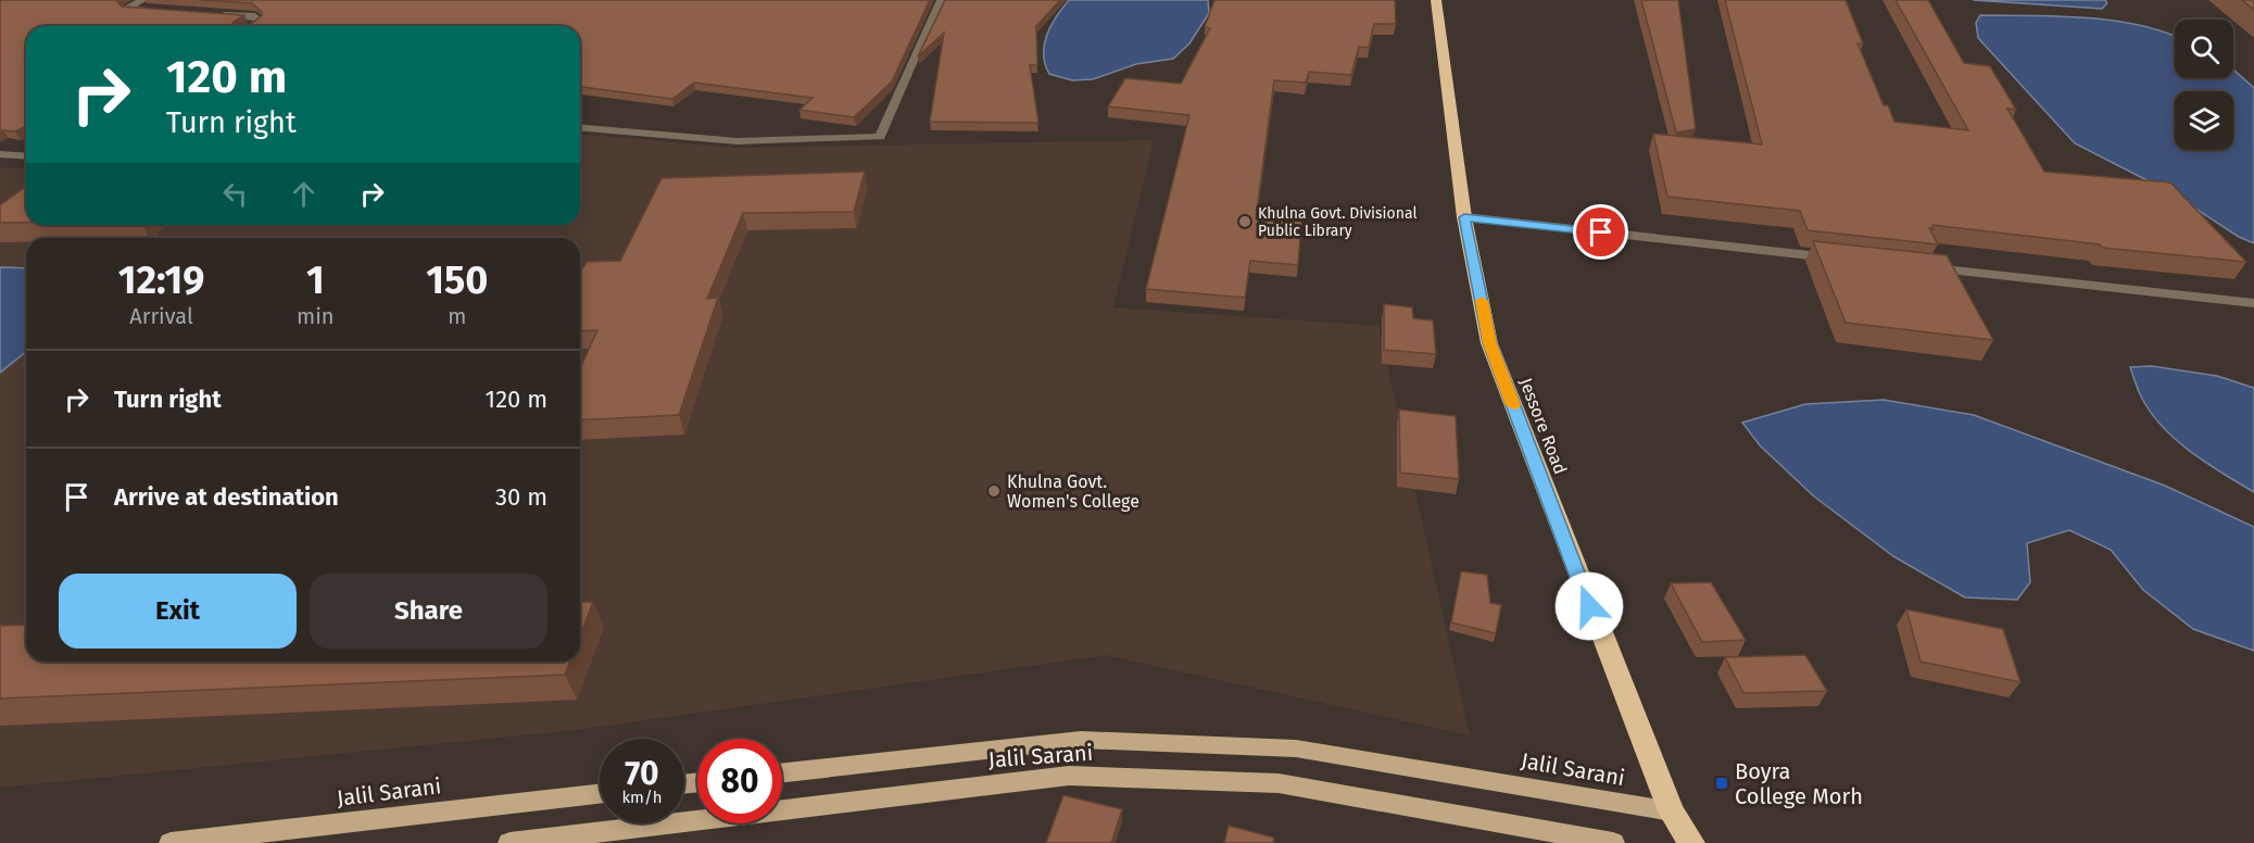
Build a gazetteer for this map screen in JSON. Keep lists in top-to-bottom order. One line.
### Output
{"streets":{"highway":["Jessore Road"],"main road":["Jalil Sarani"]},"crossings":[["Jessore Road","Jalil Sarani"]],"places":{"other":["Khulna Govt. Divisional Public Library","Khulna Govt. Women's College"],"transit":["Boyra College Morh"]},"page":{"turn":["120 m","Turn right"],"eta":["12:19","Arrival","1","min","150","m"],"list":[{"name":"Turn right","value":"120 m"},{"name":"Arrive at destination","value":"30 m"}],"buttons":["Exit","Share"],"speed":"70 km/h","limit":"80"}}
